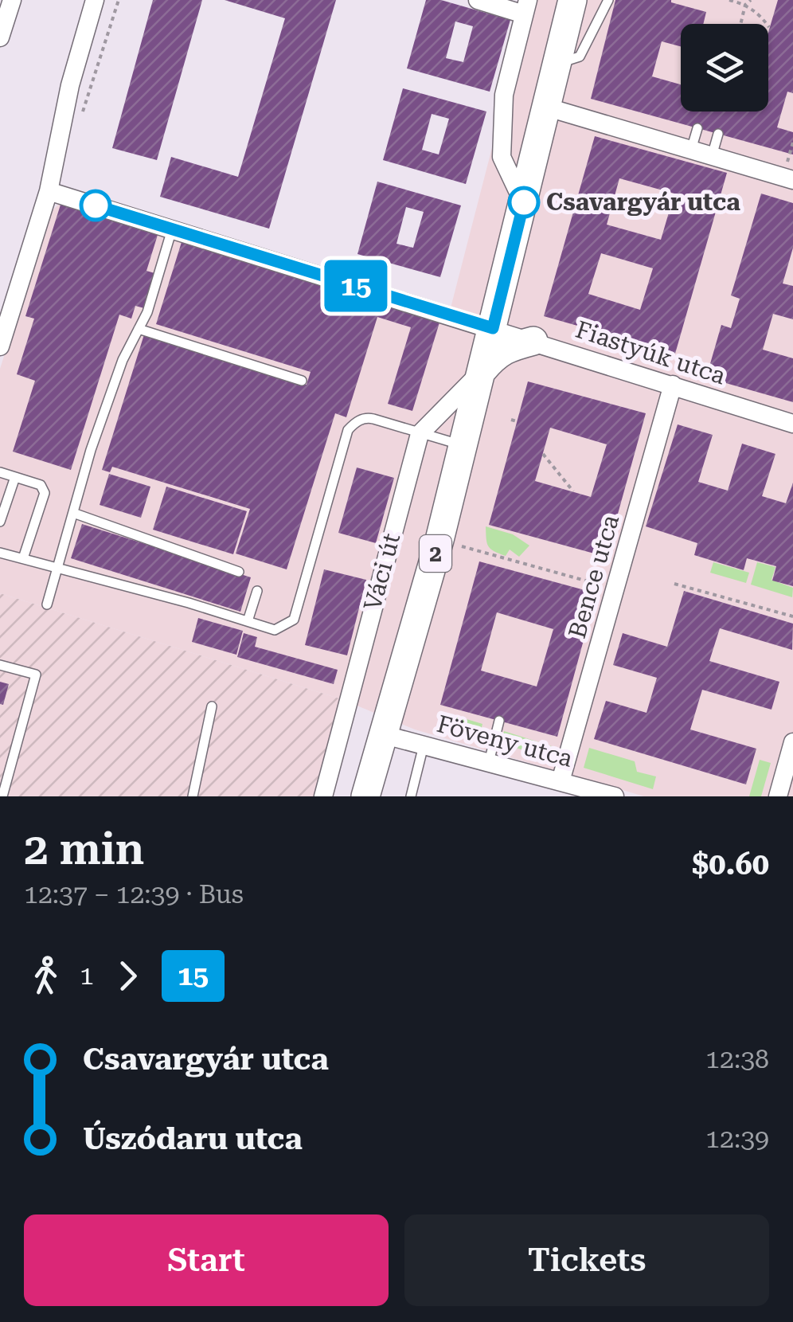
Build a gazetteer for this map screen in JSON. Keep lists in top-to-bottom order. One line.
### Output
{"streets":{"main road":["2","Váci út"],"street":["Fiastyúk utca","Bence utca","Föveny utca"]},"crossings":[["Fiastyúk utca","Váci út"],["Fiastyúk utca","Bence utca"],["Váci út","Föveny utca"],["Bence utca","Föveny utca"]],"places":["Csavargyár utca"],"lines":["bus line 15"],"page":{"on_map":"15","heading":["2 min","12:37 – 12:39 · Bus","$0.60"],"legs":["1","15"],"list":[{"name":"Csavargyár utca","value":"12:38"},{"name":"Úszódaru utca","value":"12:39"}],"buttons":["Start","Tickets"]}}
